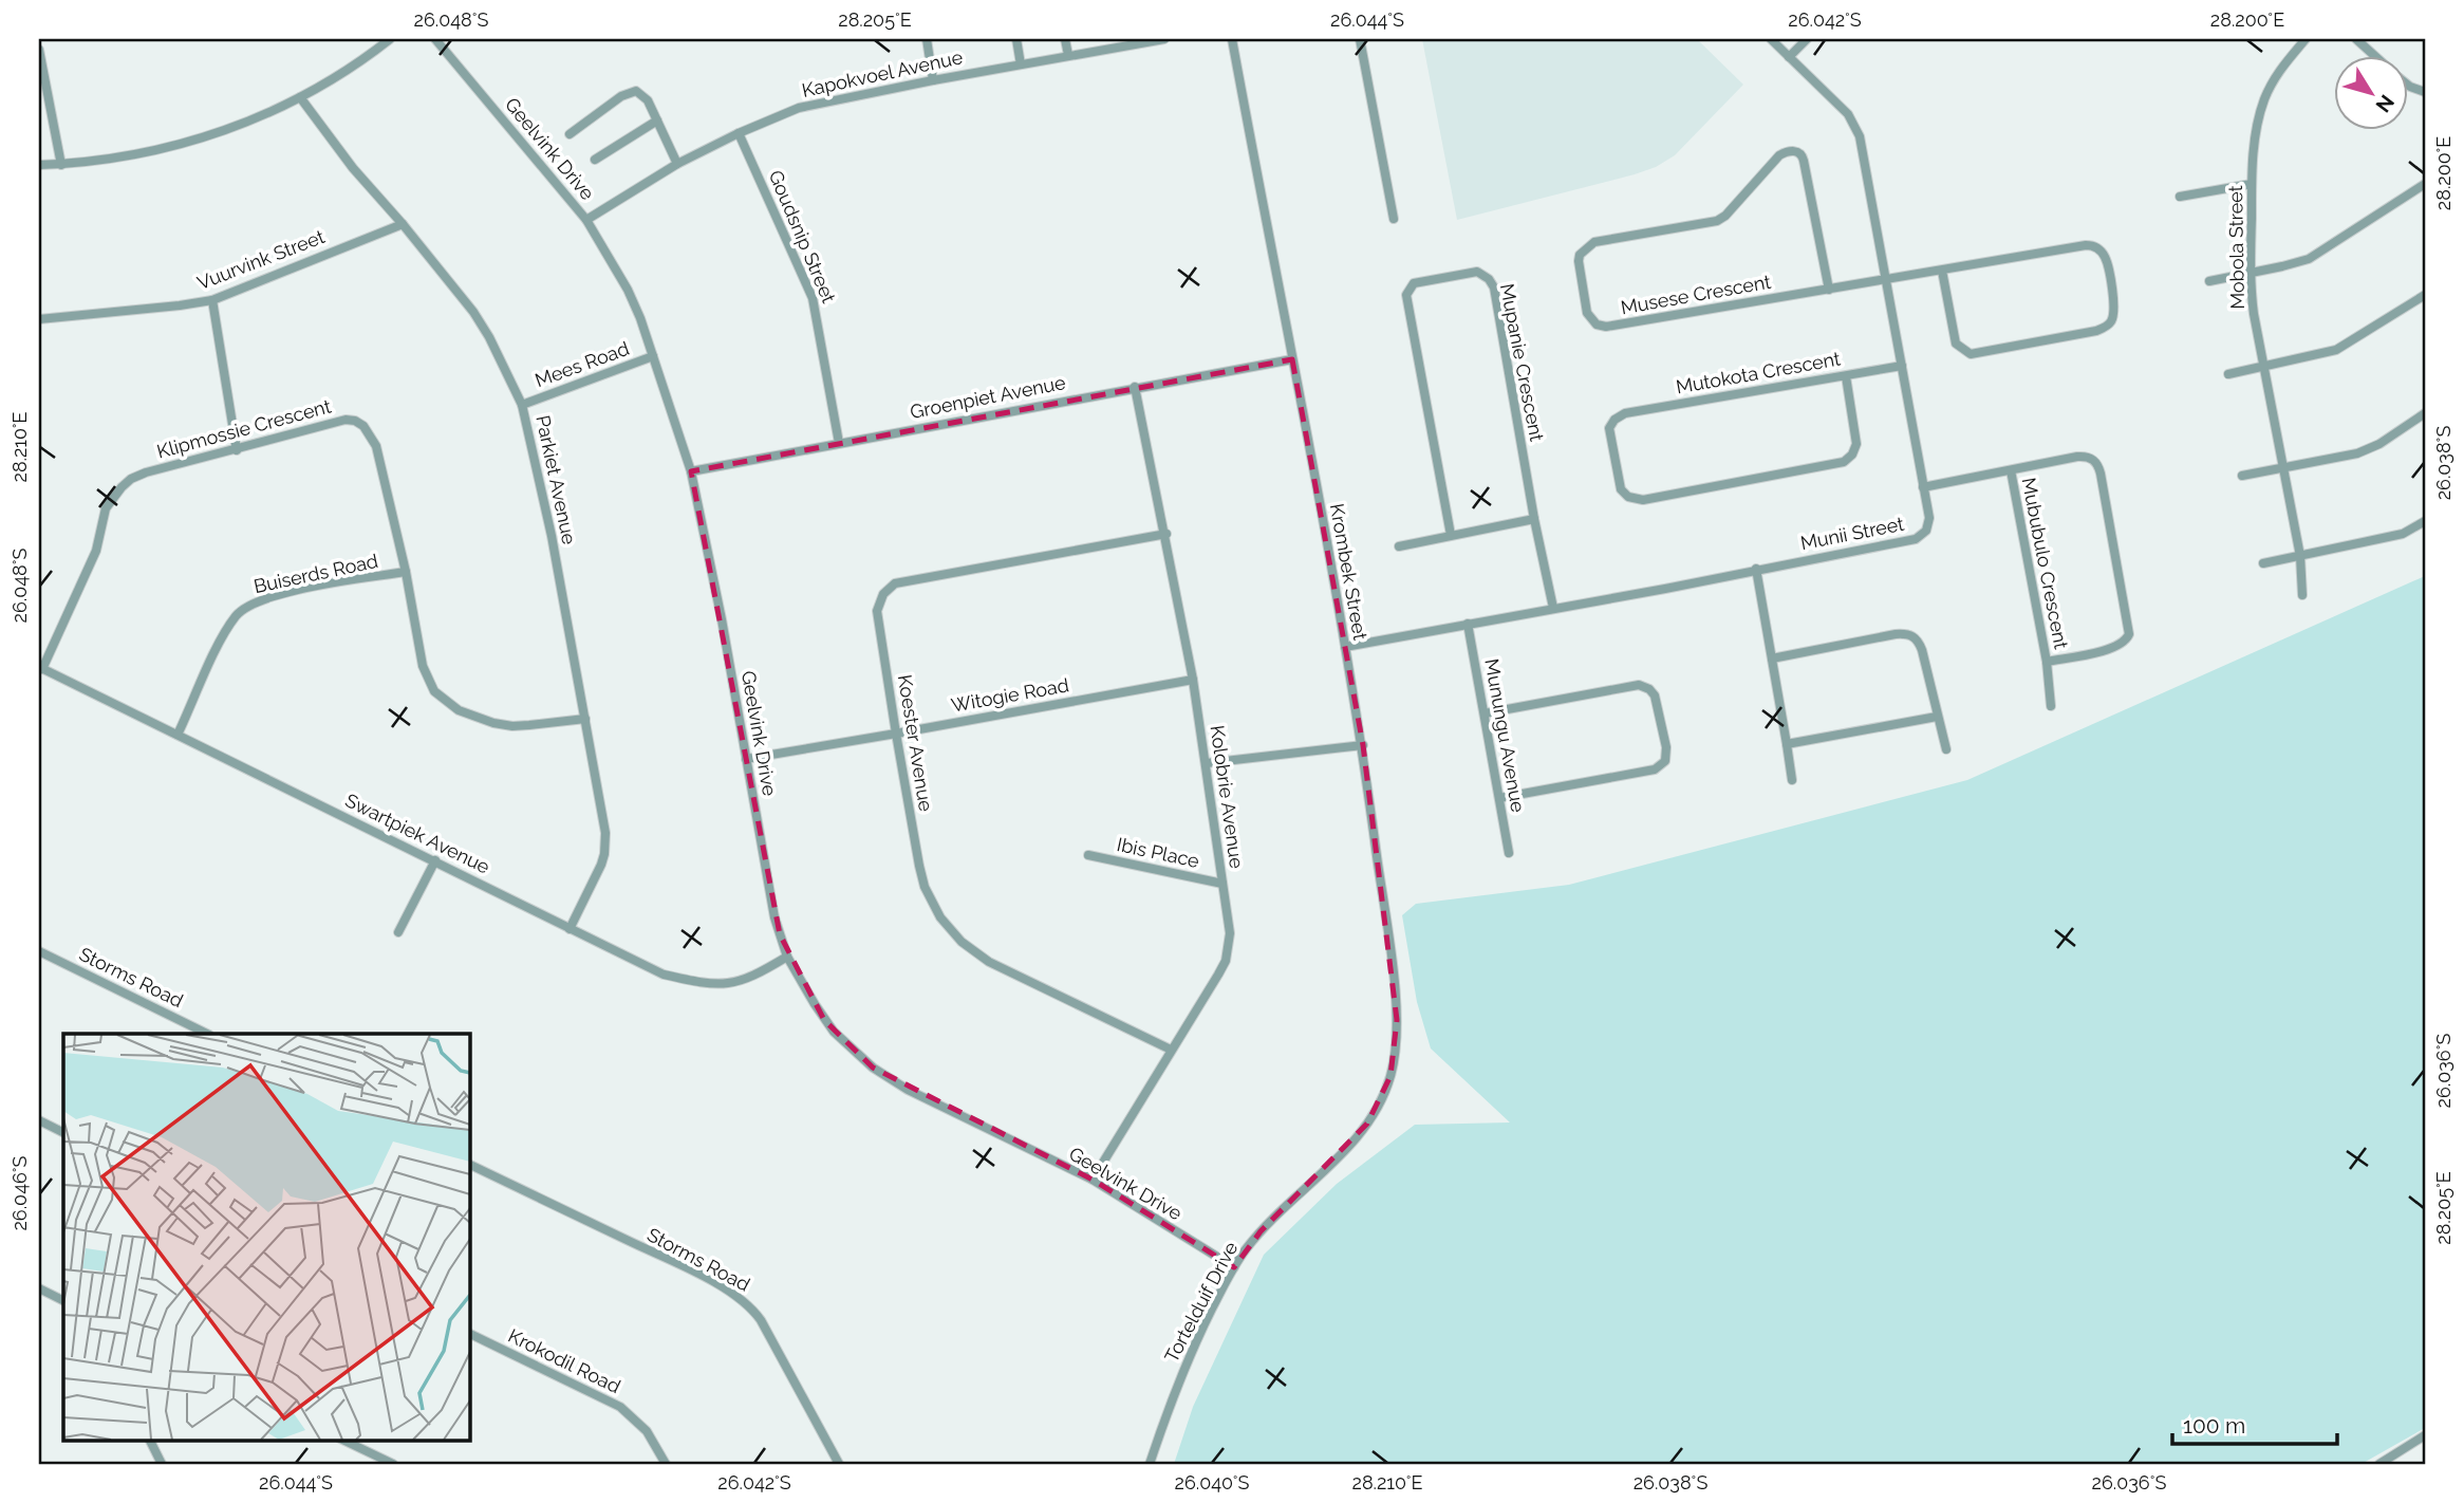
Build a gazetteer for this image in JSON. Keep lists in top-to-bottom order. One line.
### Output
{"streets":{"street":["Kapokvoel Avenue","Geelvink Drive","Goudsnip Street","Mobola Street","Vuurvink Street","Musese Crescent","Mupanie Crescent","Mees Road","Mutokota Crescent","Groenpiet Avenue","Klipmossie Crescent","Parkiet Avenue","Munii Street","Mububulo Crescent","Krombek Street","Buiserds Road","Witogie Road","Munungu Avenue","Koester Avenue","Kolobrie Avenue","Swartpiek Avenue","Ibis Place","Storms Road","Tortelduif Drive","Krokodil Road"]},"crossings":[["Kapokvoel Avenue","Geelvink Drive"],["Kapokvoel Avenue","Goudsnip Street"],["Geelvink Drive","Mees Road"],["Geelvink Drive","Groenpiet Avenue"],["Geelvink Drive","Witogie Road"],["Geelvink Drive","Kolobrie Avenue"],["Geelvink Drive","Swartpiek Avenue"],["Geelvink Drive","Tortelduif Drive"],["Goudsnip Street","Groenpiet Avenue"],["Vuurvink Street","Parkiet Avenue"],["Musese Crescent","Munii Street"],["Mupanie Crescent","Munii Street"],["Mees Road","Parkiet Avenue"],["Mutokota Crescent","Munii Street"],["Groenpiet Avenue","Krombek Street"],["Groenpiet Avenue","Kolobrie Avenue"],["Klipmossie Crescent","Parkiet Avenue"],["Klipmossie Crescent","Buiserds Road"],["Klipmossie Crescent","Swartpiek Avenue"],["Parkiet Avenue","Swartpiek Avenue"],["Munii Street","Mububulo Crescent"],["Munii Street","Krombek Street"],["Munii Street","Munungu Avenue"],["Krombek Street","Tortelduif Drive"],["Buiserds Road","Swartpiek Avenue"],["Witogie Road","Koester Avenue"],["Witogie Road","Kolobrie Avenue"],["Koester Avenue","Kolobrie Avenue"],["Kolobrie Avenue","Ibis Place"]],"scale_bar":"100 m","north":"bottom right","coordinates":["26.048°S","28.205°E","26.044°S","26.042°S","28.200°E","28.210°E","26.038°S","26.036°S","26.046°S","26.040°S"]}
